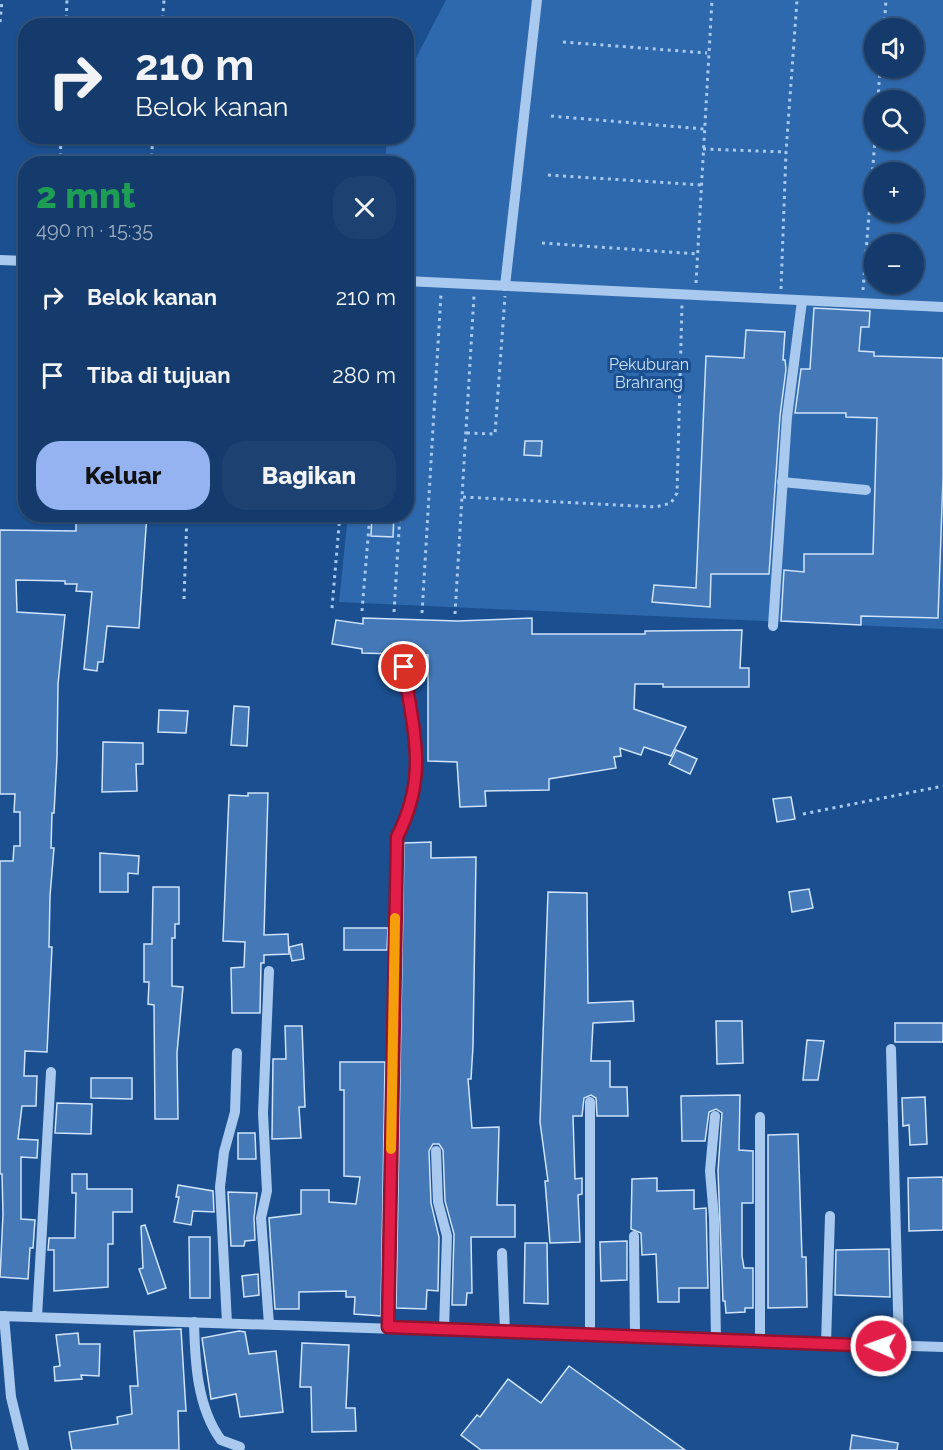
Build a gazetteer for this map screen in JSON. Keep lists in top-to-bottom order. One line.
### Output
{"parks":["Pekuburan Brahrang"],"page":{"map_buttons":["+","−"],"turn":["210 m","Belok kanan"],"heading":["2 mnt","490 m · 15:35"],"list":[{"name":"Belok kanan","value":"210 m"},{"name":"Tiba di tujuan","value":"280 m"}],"buttons":["Keluar","Bagikan"]}}
